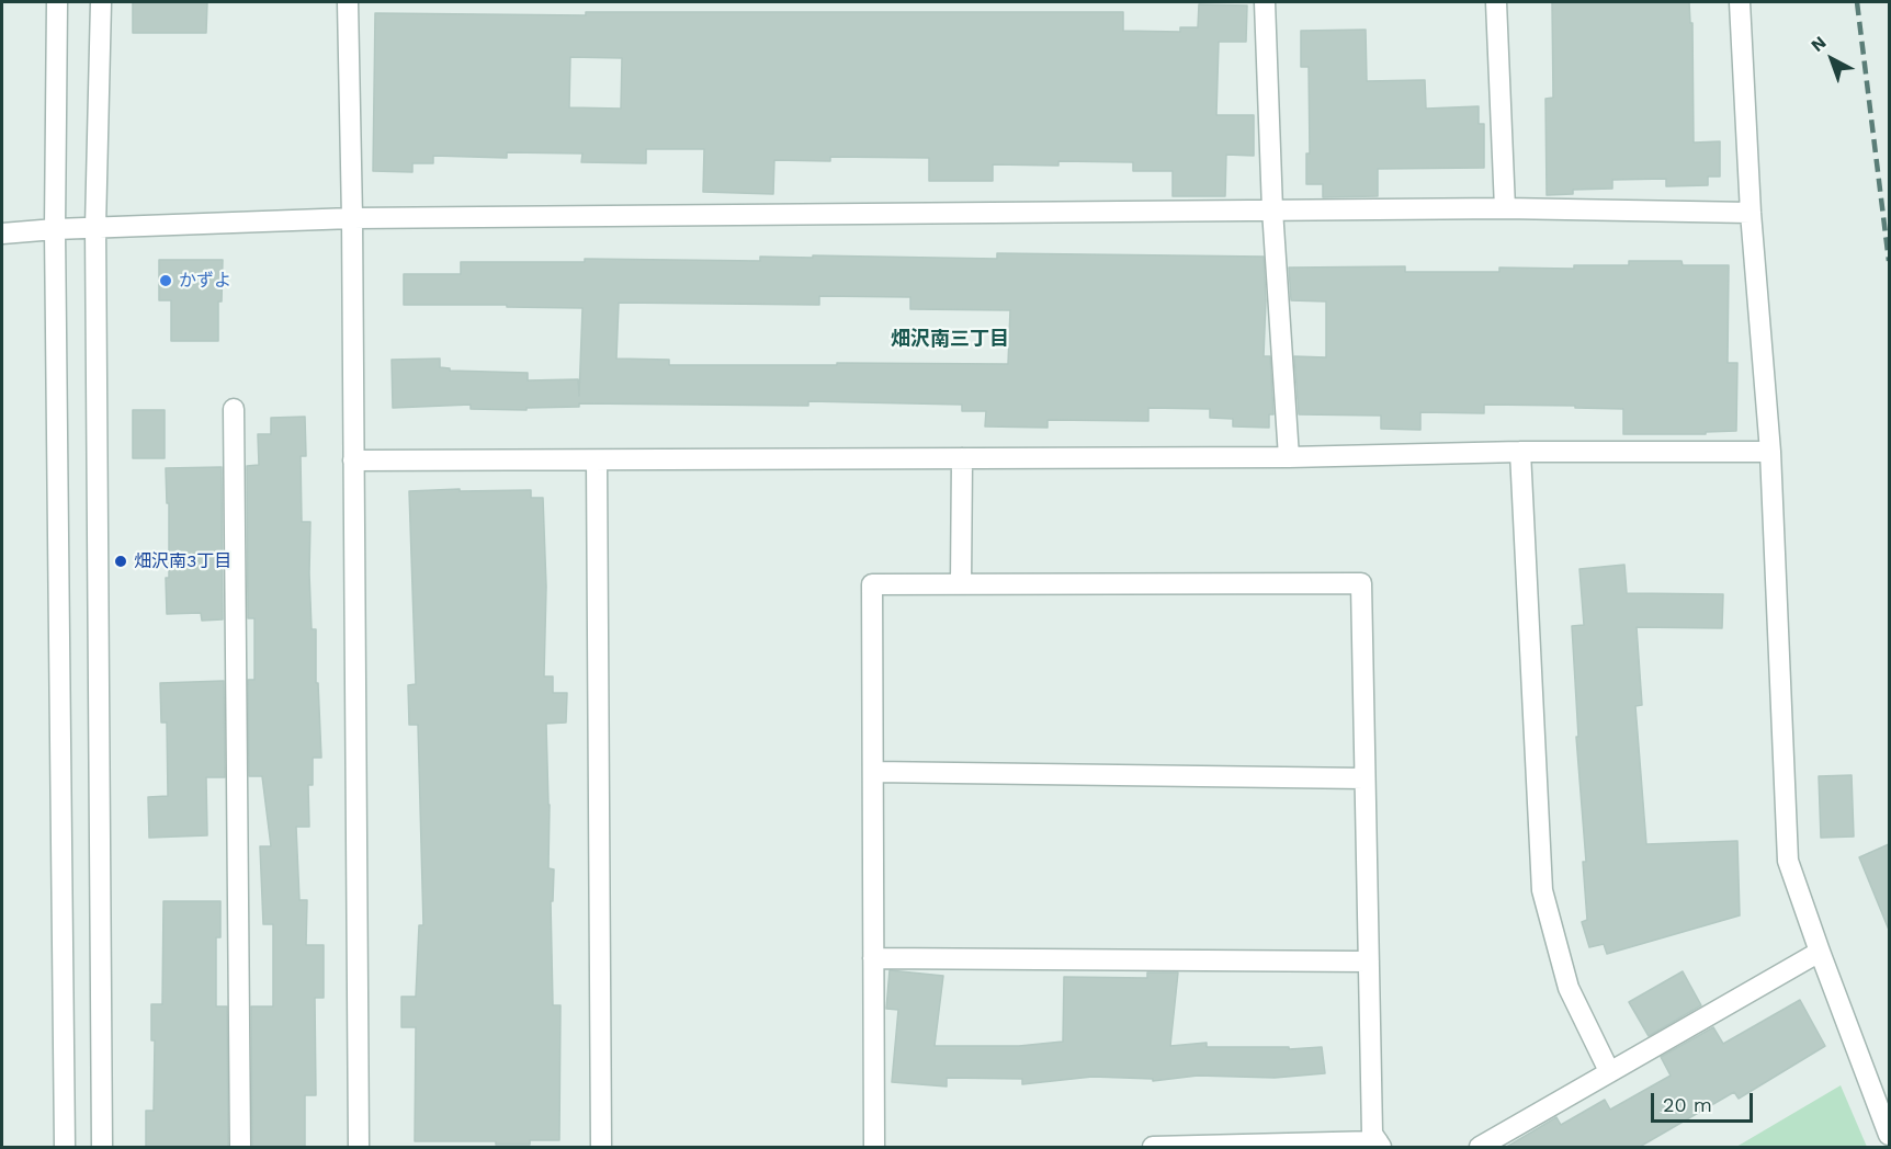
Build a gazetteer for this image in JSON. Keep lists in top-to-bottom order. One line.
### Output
{"districts":["畑沢南三丁目"],"places":["かずよ","畑沢南3丁目"],"scale_bar":"20 m","north":"top left"}
